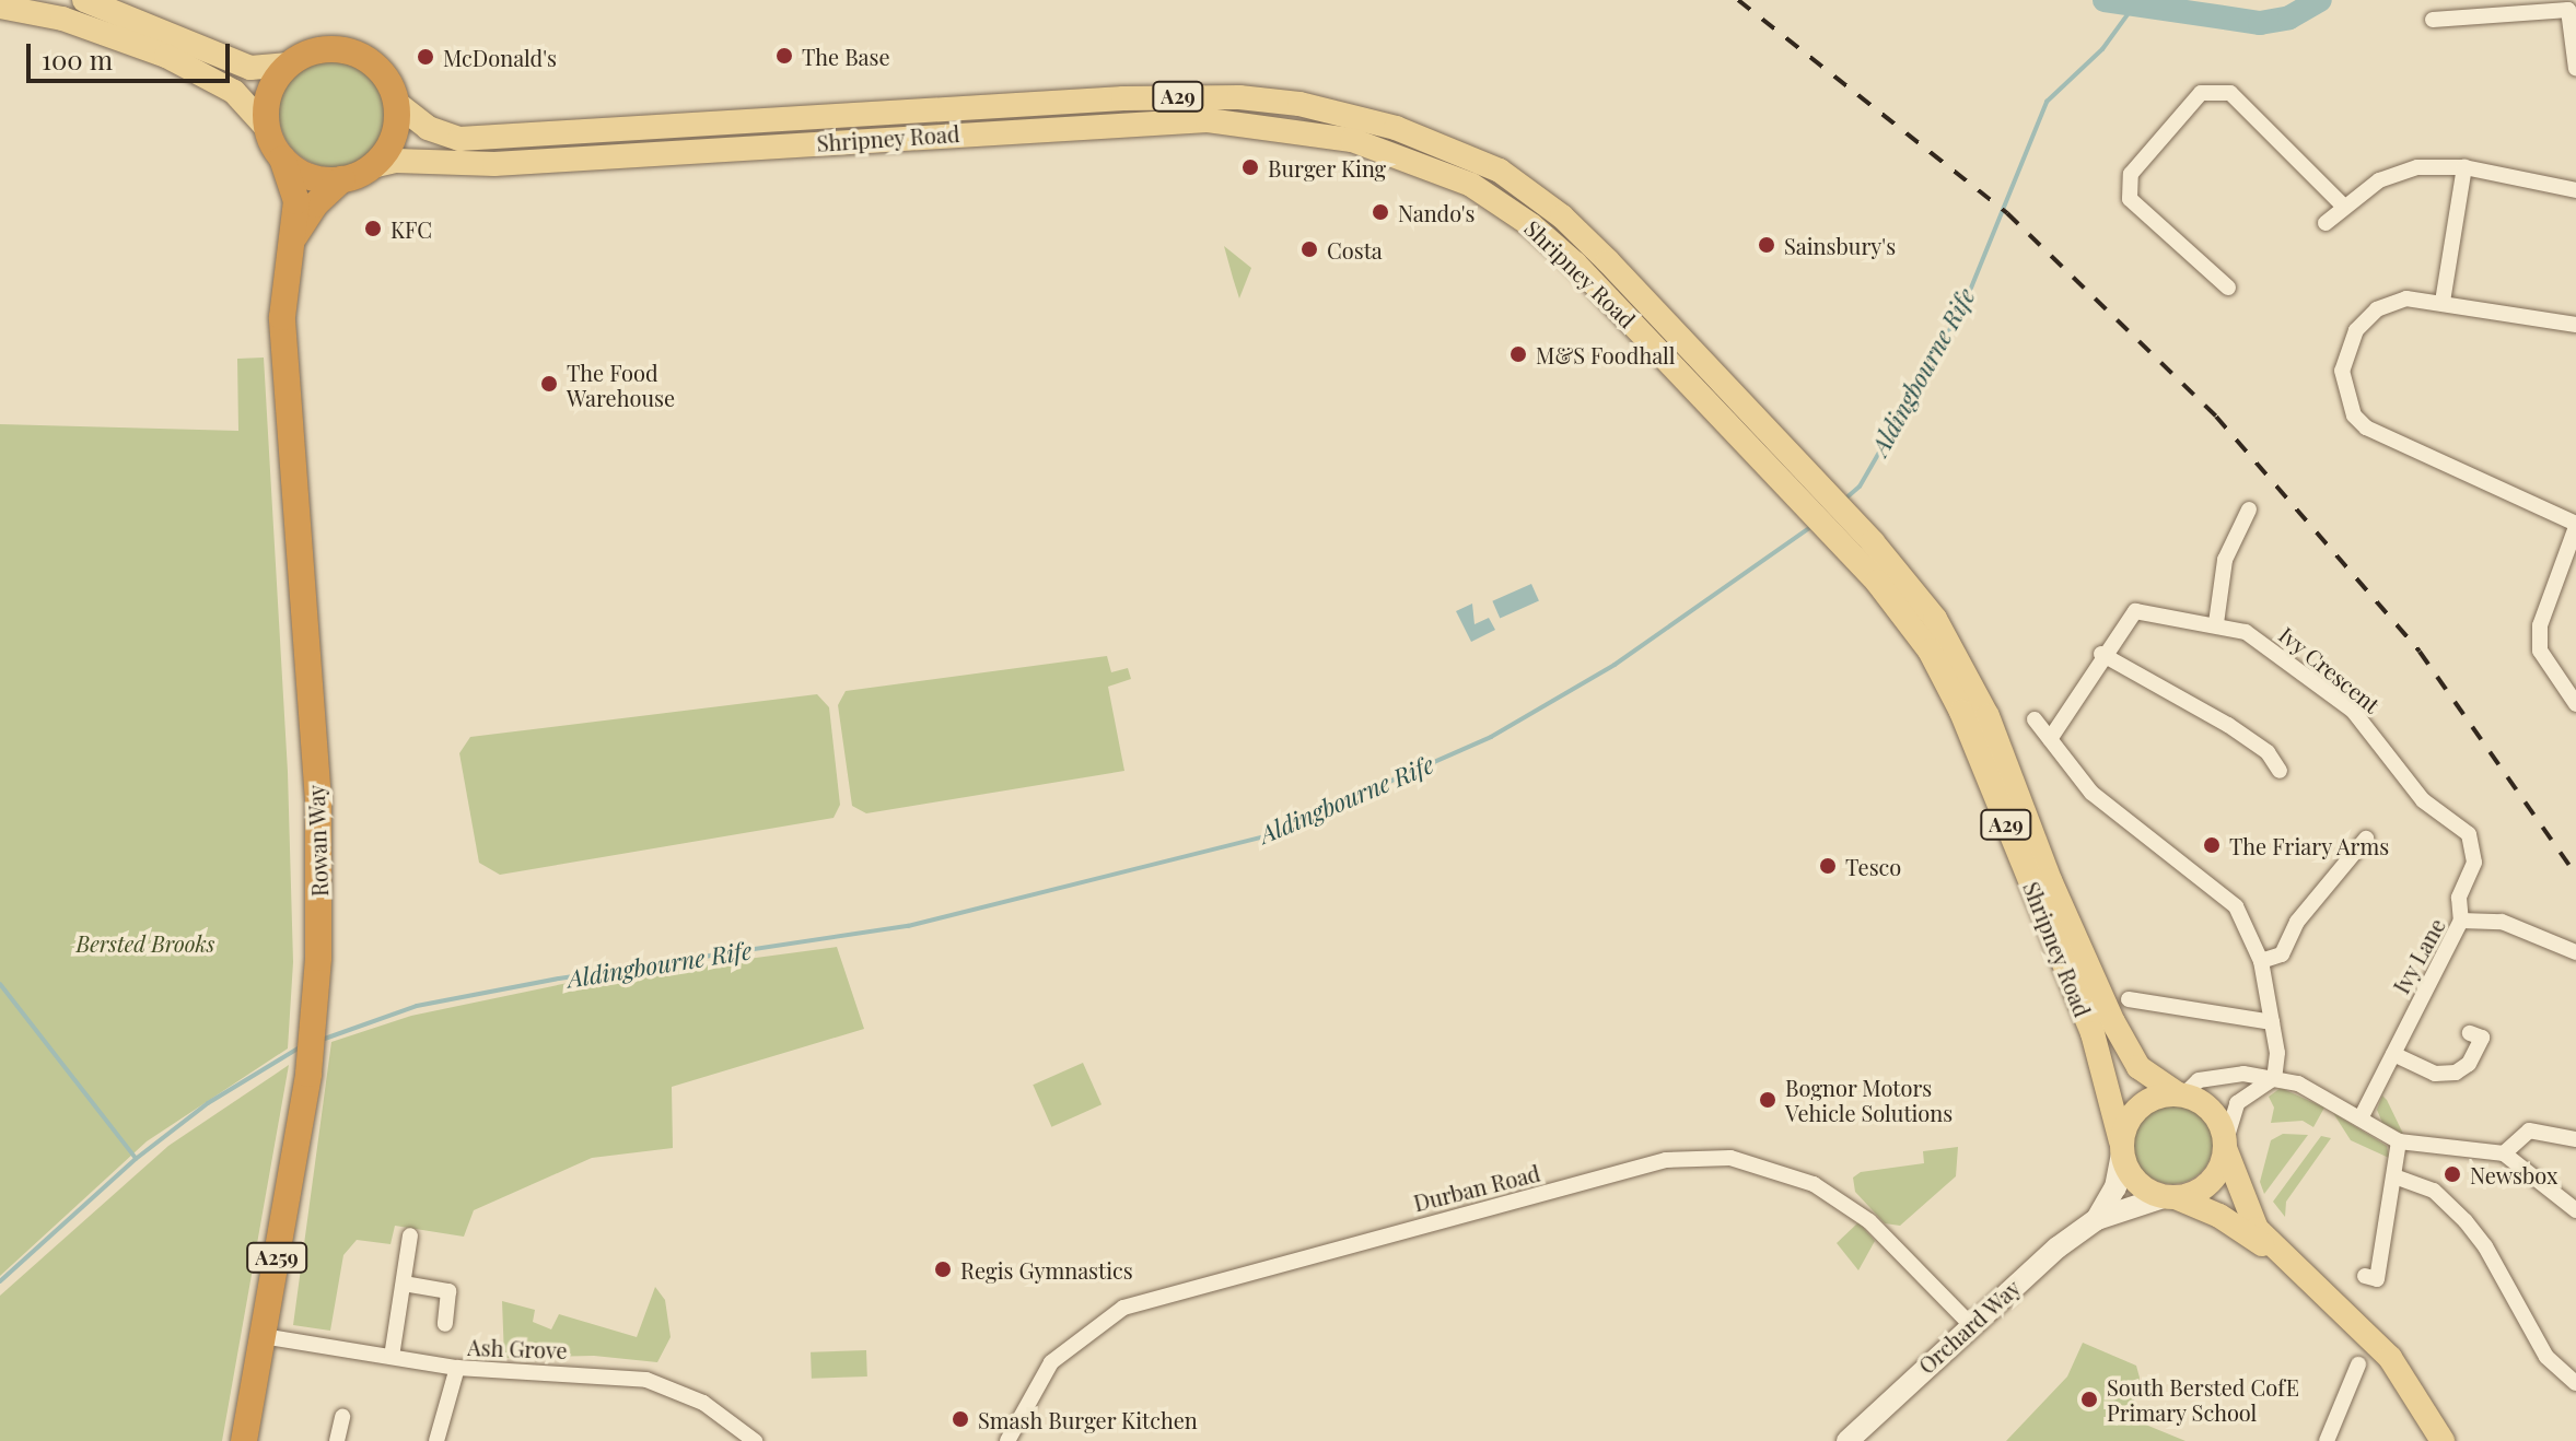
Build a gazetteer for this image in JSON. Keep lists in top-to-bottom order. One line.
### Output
{"streets":{"highway":["Rowan Way","A259"],"main road":["A29","Shripney Road"],"street":["Ivy Crescent","Ivy Lane","Durban Road","Orchard Way","Ash Grove"]},"crossings":[["Shripney Road","Rowan Way"],["Ivy Crescent","Ivy Lane"],["Rowan Way","Ash Grove"],["Durban Road","Orchard Way"]],"water":["Aldingbourne Rife"],"parks":["Bersted Brooks"],"places":["The Base","McDonald's","Burger King","Nando's","KFC","Sainsbury's","Costa","M&S Foodhall","The Food Warehouse","The Friary Arms","Tesco","Bognor Motors Vehicle Solutions","Newsbox","Regis Gymnastics","South Bersted CofE Primary School","Smash Burger Kitchen"],"scale_bar":"100 m"}
